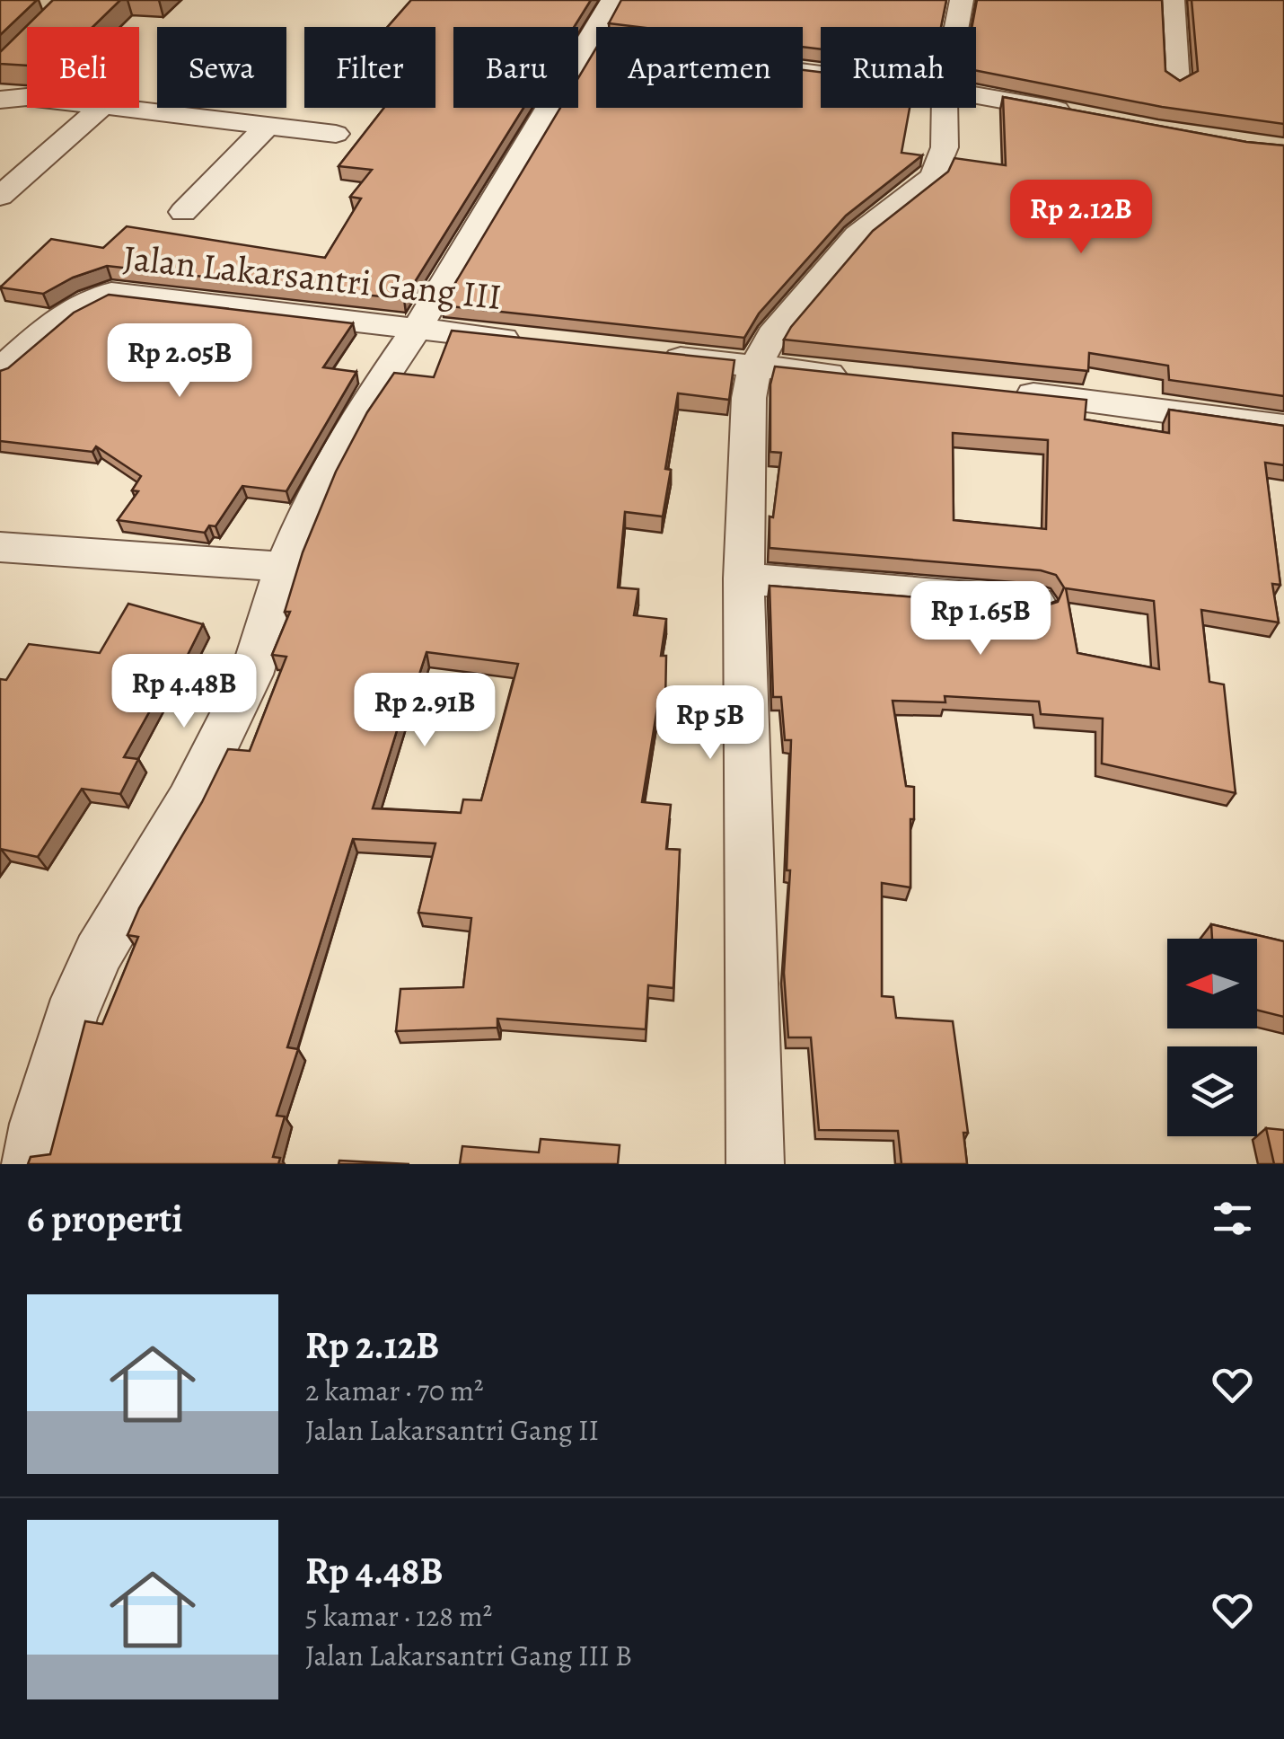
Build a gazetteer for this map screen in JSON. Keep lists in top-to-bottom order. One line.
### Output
{"streets":{"street":["Jalan Lakarsantri Gang III"]},"north":"left","page":{"chip":["Beli","Sewa","Filter","Baru","Apartemen","Rumah"],"price":["Rp 2.12B","Rp 2.05B","Rp 1.65B","Rp 4.48B","Rp 2.91B","Rp 5B"],"heading":"6 properti","list":[{"name":"Rp 2.12B","note":"2 kamar · 70 m² · Jalan Lakarsantri Gang II"},{"name":"Rp 4.48B","note":"5 kamar · 128 m² · Jalan Lakarsantri Gang III B"}]}}
